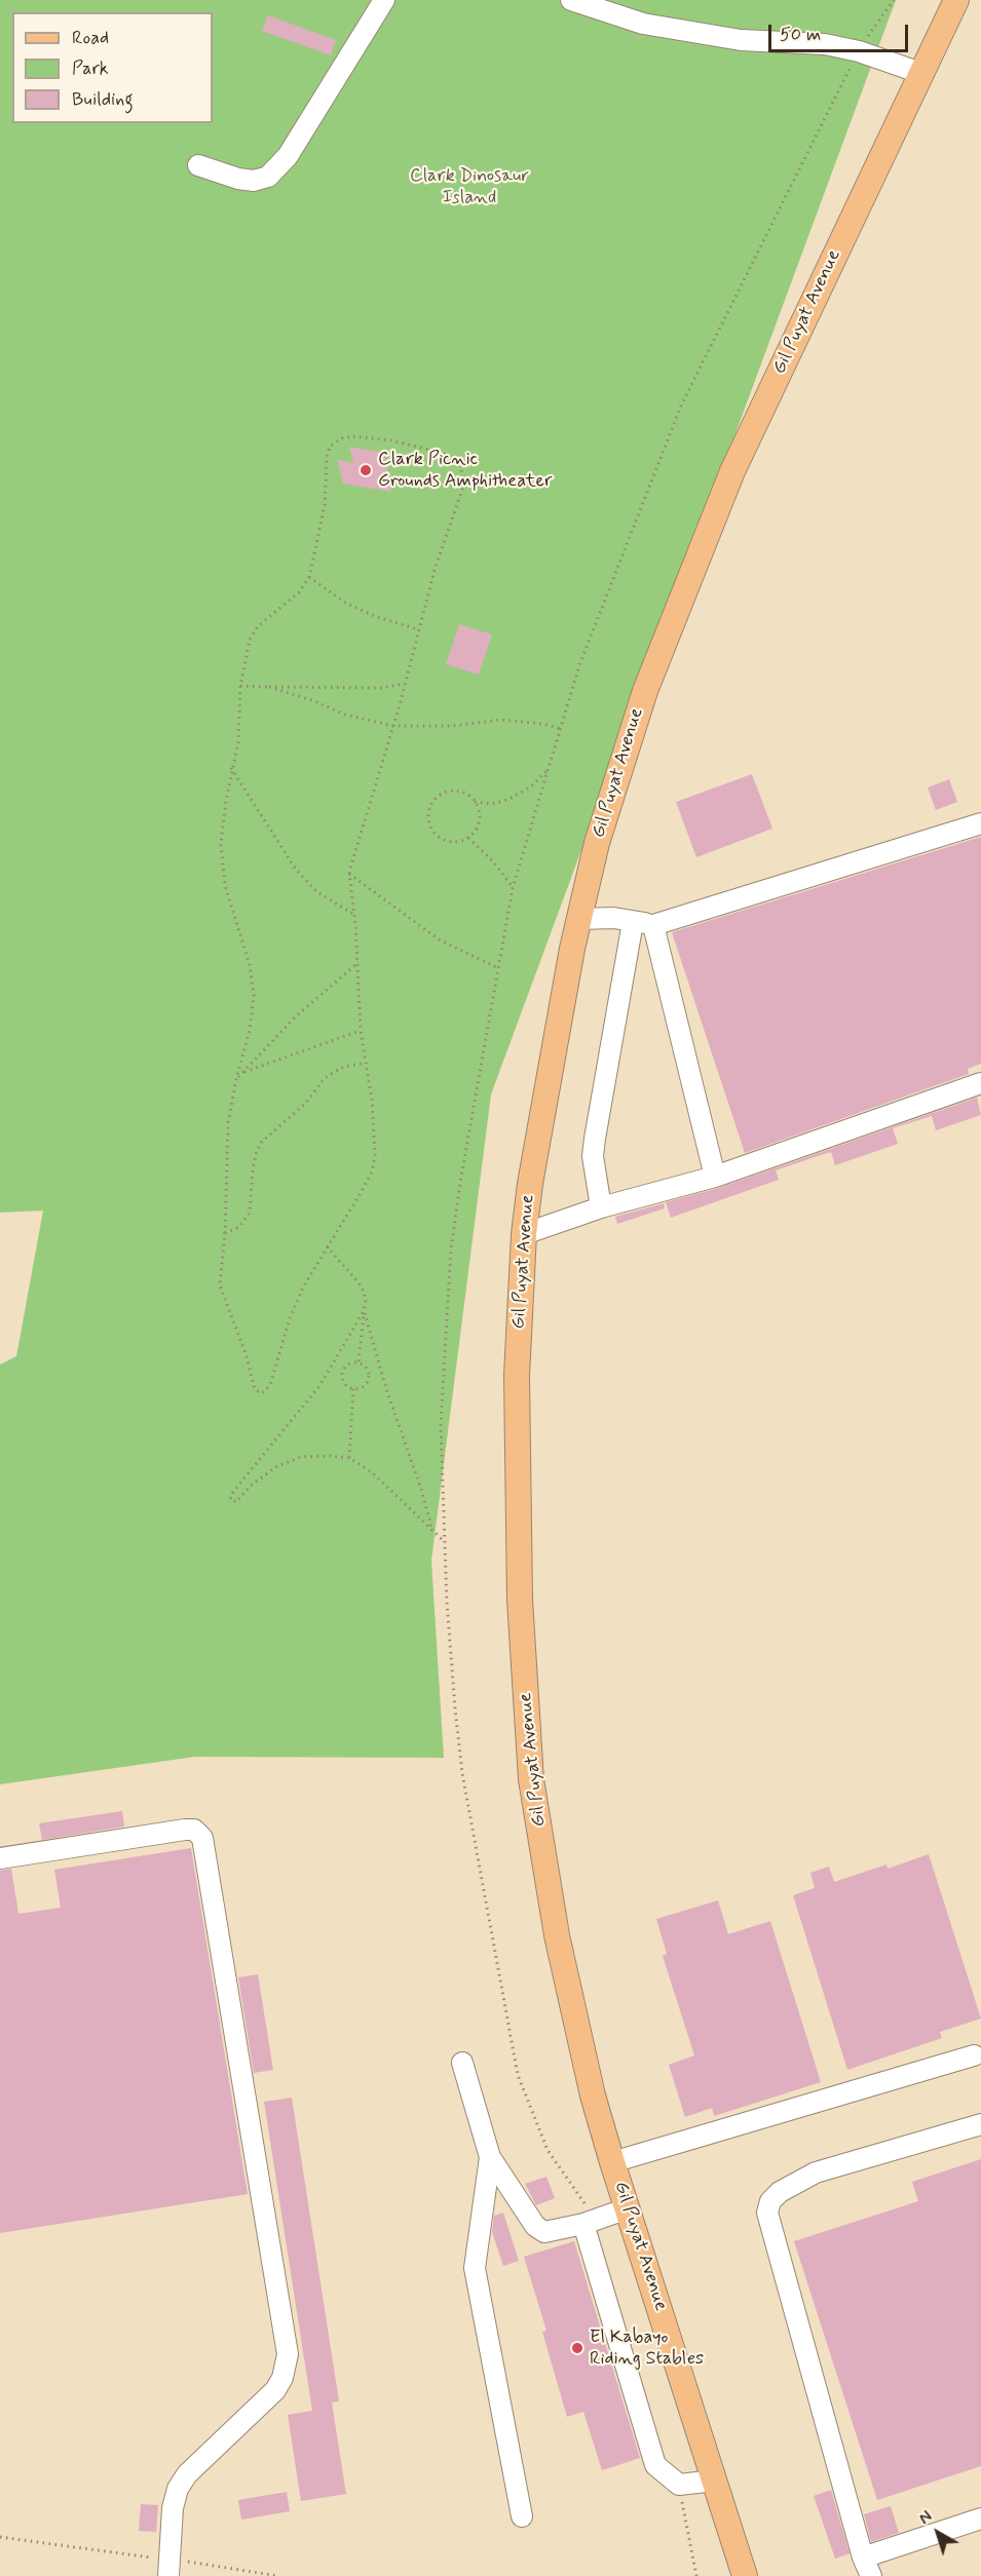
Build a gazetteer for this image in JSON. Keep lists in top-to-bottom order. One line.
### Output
{"streets":{"main road":["Gil Puyat Avenue"]},"parks":["Clark Dinosaur Island"],"places":["Clark Picnic Grounds Amphitheater","El Kabayo Riding Stables"],"legend":["Road","Park","Building"],"scale_bar":"50 m","north":"top left"}
